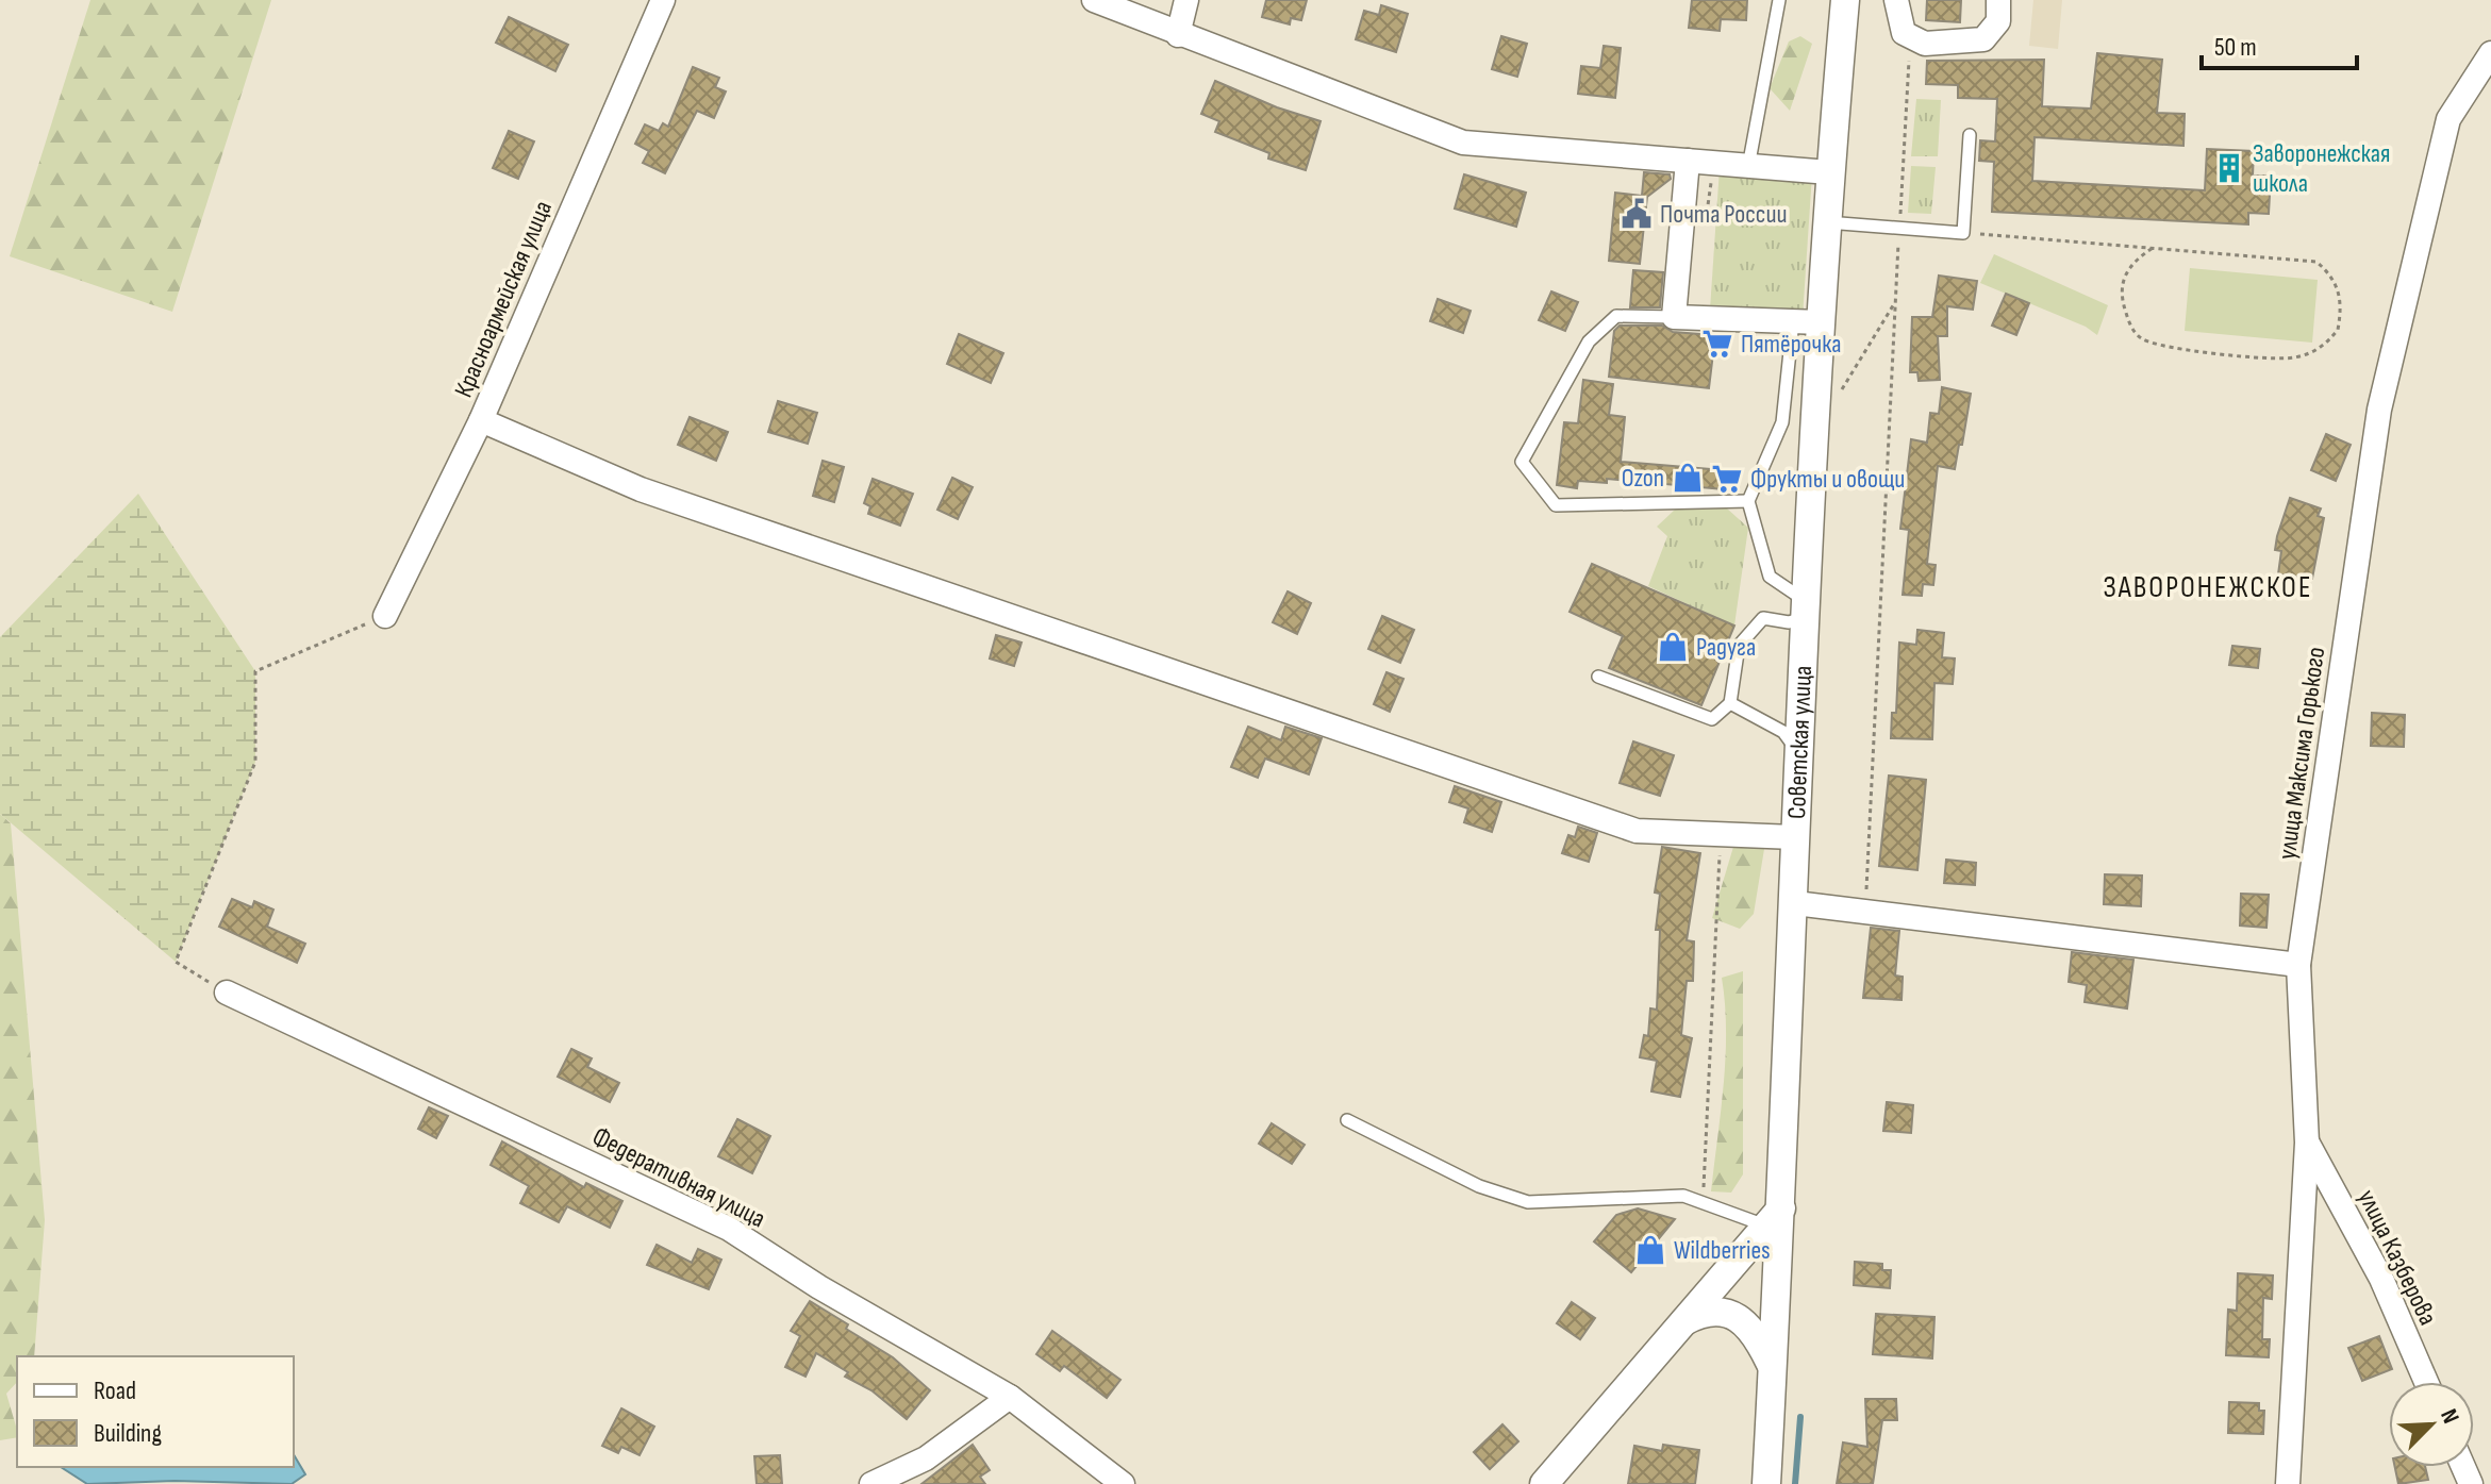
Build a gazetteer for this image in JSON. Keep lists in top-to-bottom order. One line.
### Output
{"streets":{"street":["Красноармейская улица","Советская улица","улица Максима Горького","Федеративная улица","улица Казберова"]},"crossings":[["улица Максима Горького","улица Казберова"]],"districts":["ЗАВОРОНЕЖСКОЕ"],"places":{"building":["Заворонежская школа"],"public building":["Почта России"],"supermarket":["Пятёрочка","Фрукты и овощи"],"shop":["Ozon","Радуга","Wildberries"]},"legend":["Road","Building"],"scale_bar":"50 m","north":"top right"}
